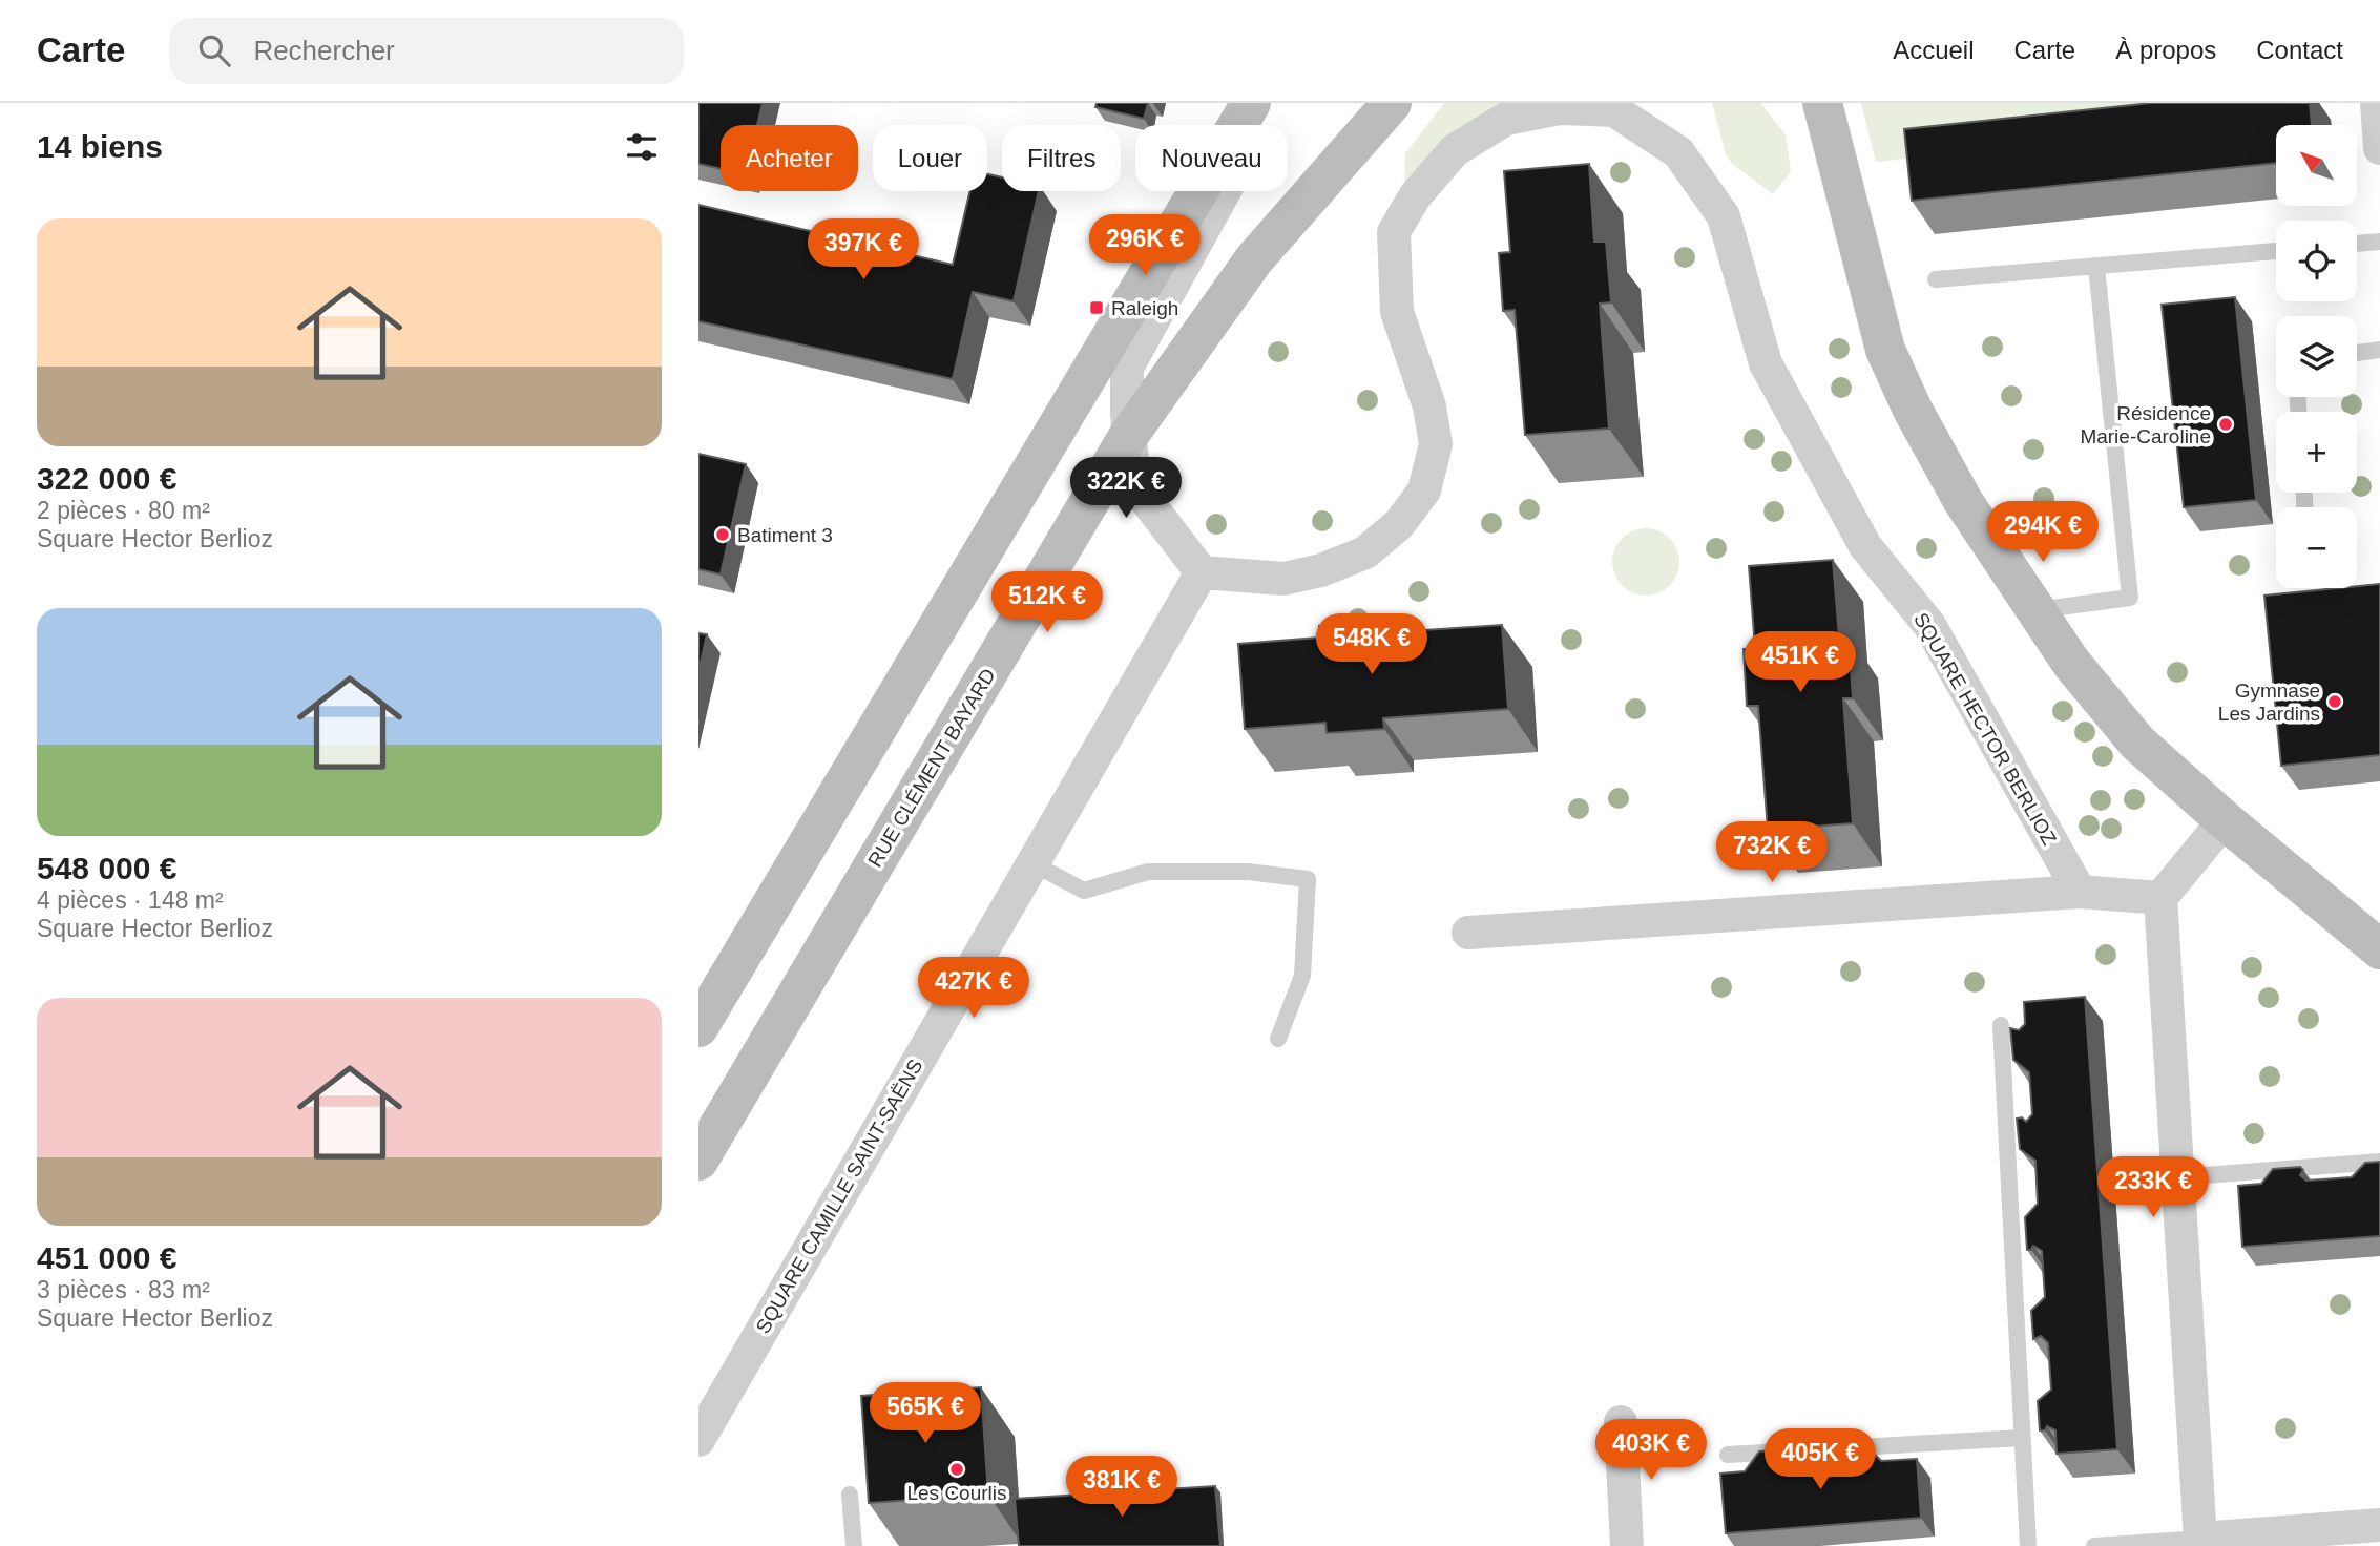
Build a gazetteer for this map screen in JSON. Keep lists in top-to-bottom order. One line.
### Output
{"streets":{"main road":["RUE CLÉMENT BAYARD"],"street":["SQUARE HECTOR BERLIOZ","SQUARE CAMILLE SAINT-SAËNS"]},"crossings":[["SQUARE HECTOR BERLIOZ","SQUARE CAMILLE SAINT-SAËNS"]],"places":{"transit":["Raleigh"],"other":["Résidence Marie-Caroline","Batiment 3","Gymnase Les Jardins","Les Courlis"]},"north":"top left","page":{"header":"Carte","search":"Rechercher","nav":["Accueil","Carte","À propos","Contact"],"heading":"14 biens","map_buttons":["+","−"],"chip":["Acheter","Louer","Filtres","Nouveau"],"list":[{"name":"322 000 €","note":"2 pièces · 80 m² · Square Hector Berlioz"},{"name":"548 000 €","note":"4 pièces · 148 m² · Square Hector Berlioz"},{"name":"451 000 €","note":"3 pièces · 83 m² · Square Hector Berlioz"}],"price":["296K €","397K €","322K €","294K €","512K €","548K €","451K €","732K €","427K €","233K €","565K €","403K €","405K €","381K €"]}}
